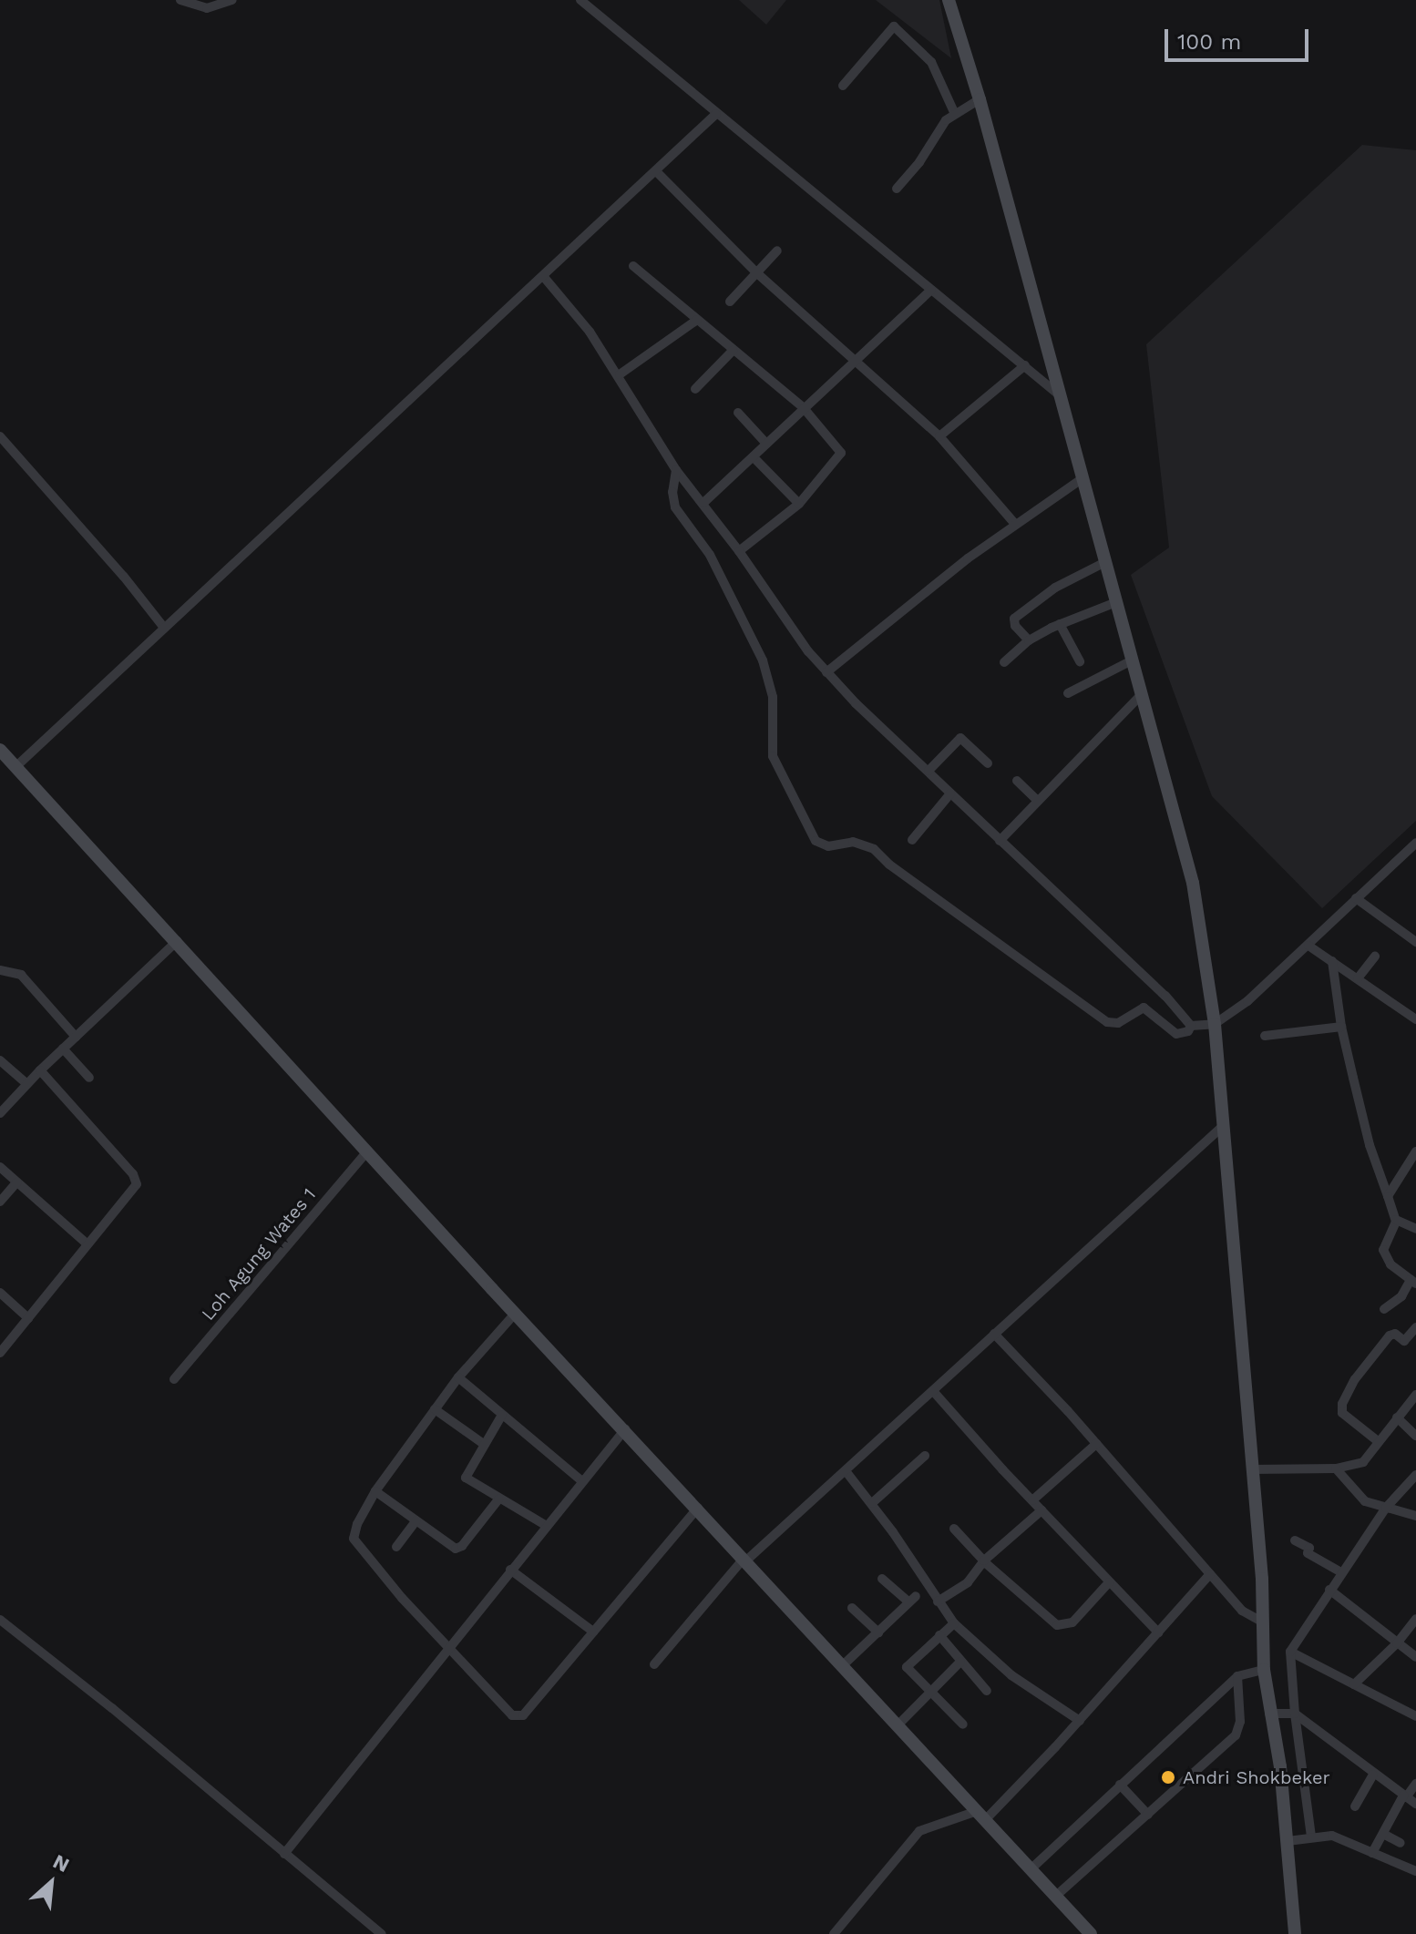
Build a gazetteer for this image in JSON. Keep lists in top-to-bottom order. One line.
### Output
{"streets":{"street":["Loh Agung Wates 1"]},"places":["Andri Shokbeker"],"scale_bar":"100 m","north":"top right"}
